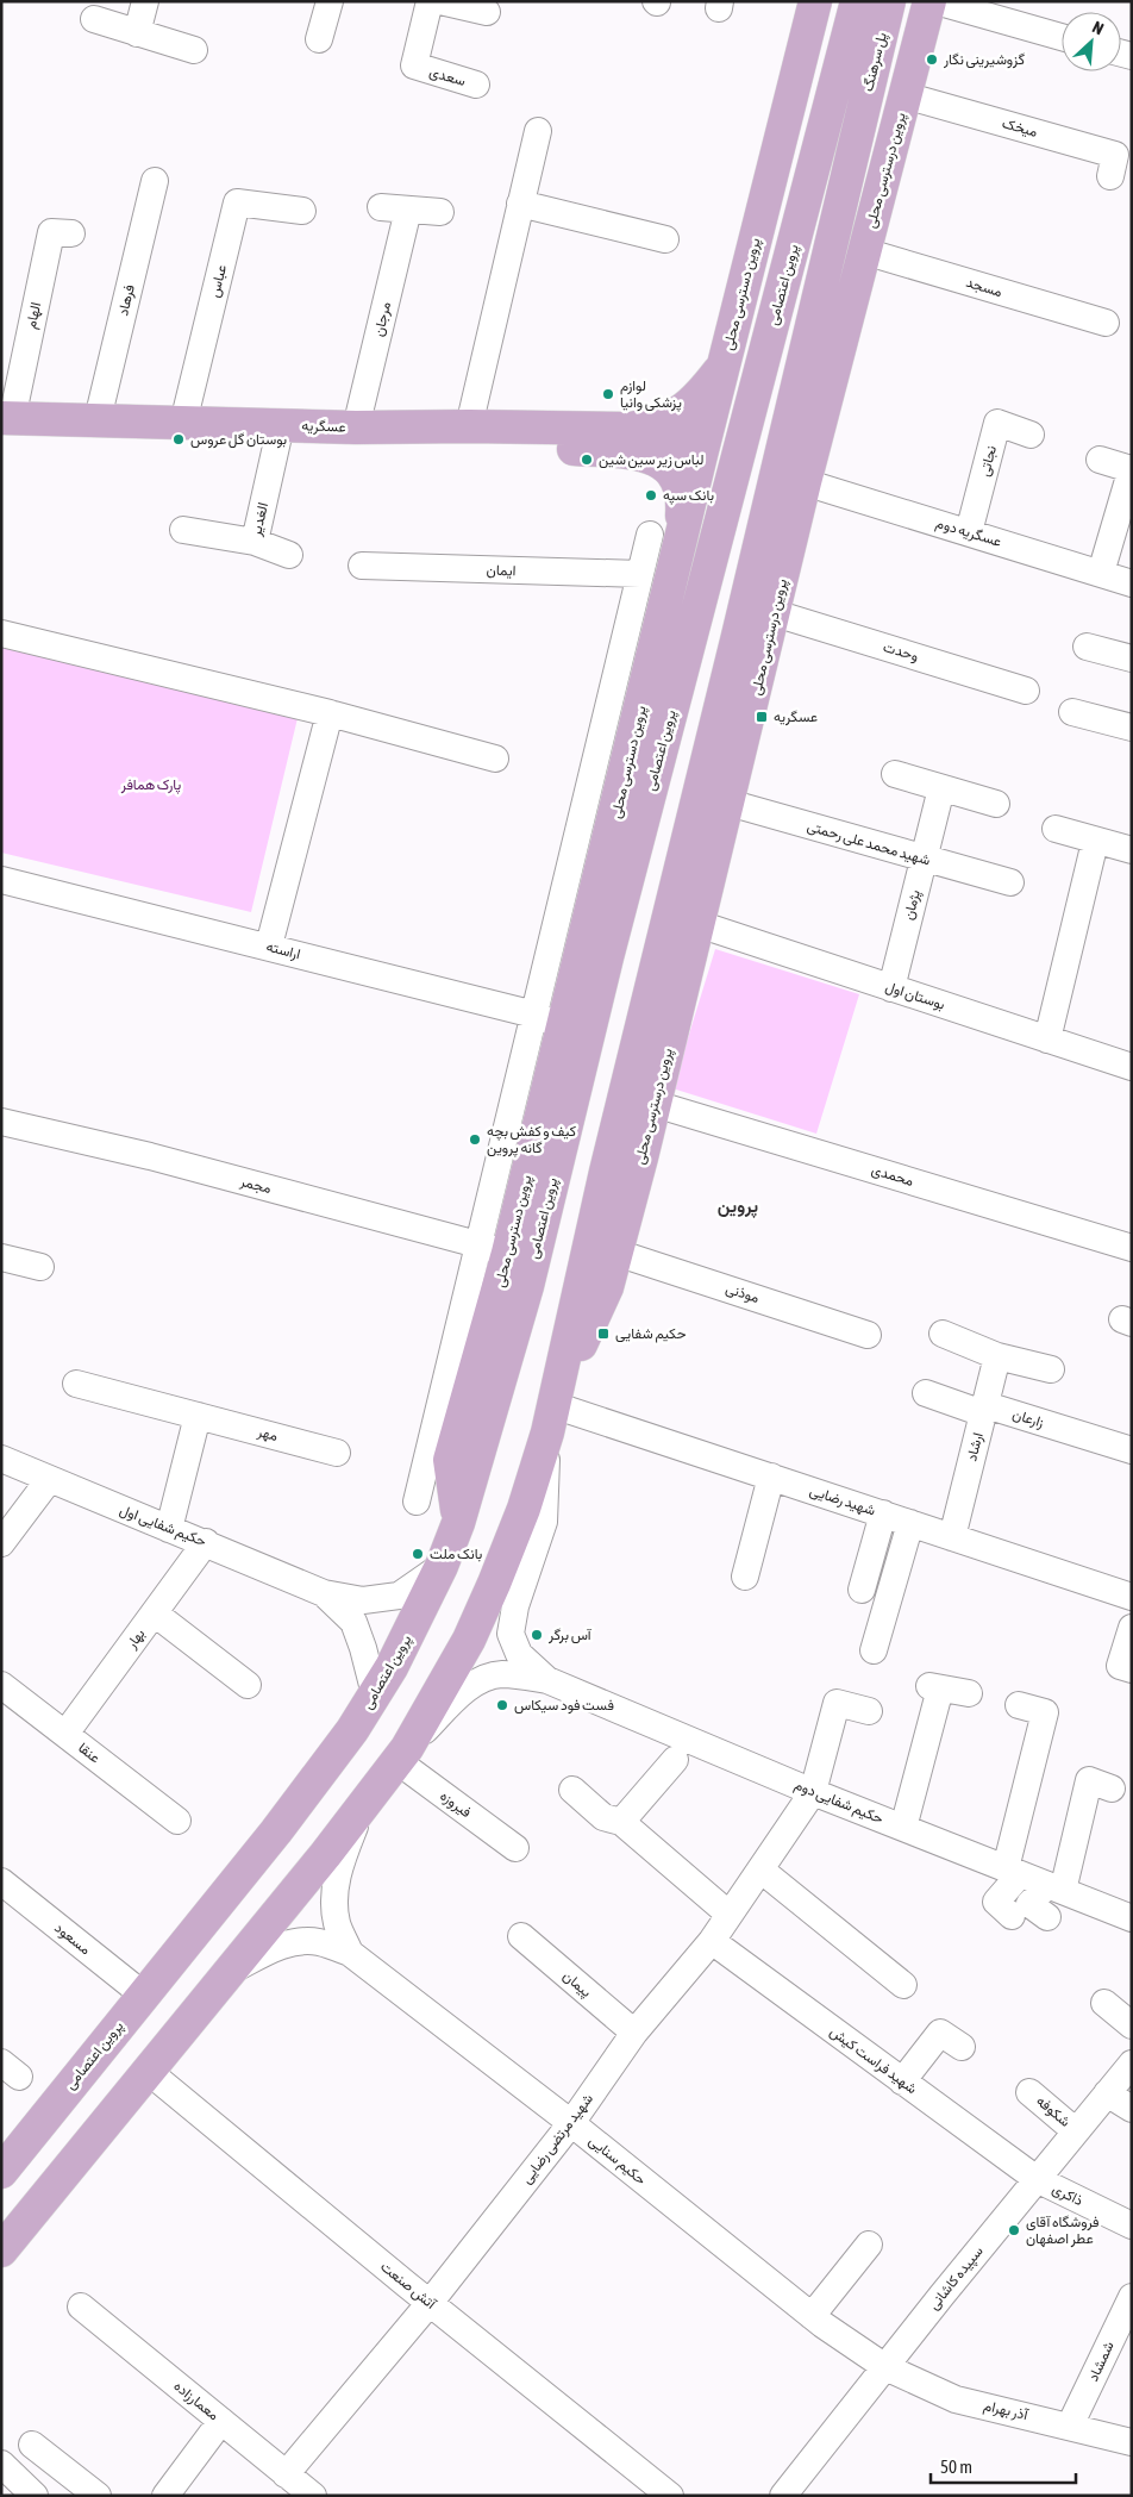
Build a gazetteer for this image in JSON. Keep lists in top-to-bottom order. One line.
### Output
{"streets":{"main road":["پل سرهنگ","پروین درسترسی محلی","پروین اعتصامی","پروین دسترسی محلی","عسگریه"],"street":["سعدی","میخک","عباس","مسجد","فرهاد","الهام","مرجان","نجاتی","الغدیر","عسگریه دوم","ایمان","وحدت","شهید محمد علی رحمتی","پژمان","اراسته","بوستان اول","محمدی","مجمر","موذنی","زارعان","مهر","ارشاد","شهید رضایی","حکیم شفایی اول","بهار","عنقا","حکیم شفایی دوم","فیروزه","مسعود","پیمان","شهید فراست کیش","شکوفه","شهید مرتضی رضایی","حکیم سنایی","ذاکری","سپیده کاشانی","آتش صنعت","شمشاد","معمارزاده","آذر بهرام"]},"crossings":[["میخک","پروین درسترسی محلی"],["پروین درسترسی محلی","مسجد"],["پروین درسترسی محلی","عسگریه دوم"],["پروین درسترسی محلی","وحدت"],["پروین درسترسی محلی","شهید محمد علی رحمتی"],["پروین درسترسی محلی","بوستان اول"],["پروین درسترسی محلی","محمدی"],["پروین درسترسی محلی","موذنی"],["پروین درسترسی محلی","شهید رضایی"],["عباس","عسگریه"],["پروین اعتصامی","پروین دسترسی محلی"],["پروین اعتصامی","مسعود"],["پروین دسترسی محلی","عسگریه"],["پروین دسترسی محلی","اراسته"],["پروین دسترسی محلی","مجمر"],["فرهاد","عسگریه"],["الهام","عسگریه"],["مرجان","عسگریه"],["عسگریه","الغدیر"],["نجاتی","عسگریه دوم"],["شهید محمد علی رحمتی","پژمان"],["پژمان","بوستان اول"],["زارعان","ارشاد"],["ارشاد","شهید رضایی"],["حکیم شفایی اول","بهار"],["بهار","عنقا"],["حکیم شفایی دوم","شهید مرتضی رضایی"],["پیمان","شهید مرتضی رضایی"],["شهید فراست کیش","شهید مرتضی رضایی"],["شهید فراست کیش","ذاکری"],["شهید فراست کیش","سپیده کاشانی"],["شکوفه","سپیده کاشانی"],["شهید مرتضی رضایی","حکیم سنایی"],["شهید مرتضی رضایی","آتش صنعت"],["شهید مرتضی رضایی","معمارزاده"],["حکیم سنایی","سپیده کاشانی"],["حکیم سنایی","آذر بهرام"],["ذاکری","سپیده کاشانی"],["سپیده کاشانی","آذر بهرام"],["شمشاد","آذر بهرام"]],"districts":["پروین"],"parks":["پارک همافر"],"places":{"other":["گزوشیرینی نگار","لوازم پزشکی وانیا","بوستان گل عروس","لباس زیر سین شین","بانک سپه","کیف و کفش بچه گانه پروین","بانک ملت","آس برگر","فست فود سیکاس","فروشگاه آقای عطر اصفهان"],"transit":["عسگریه","حکیم شفایی"]},"scale_bar":"50 m","north":"top right"}
